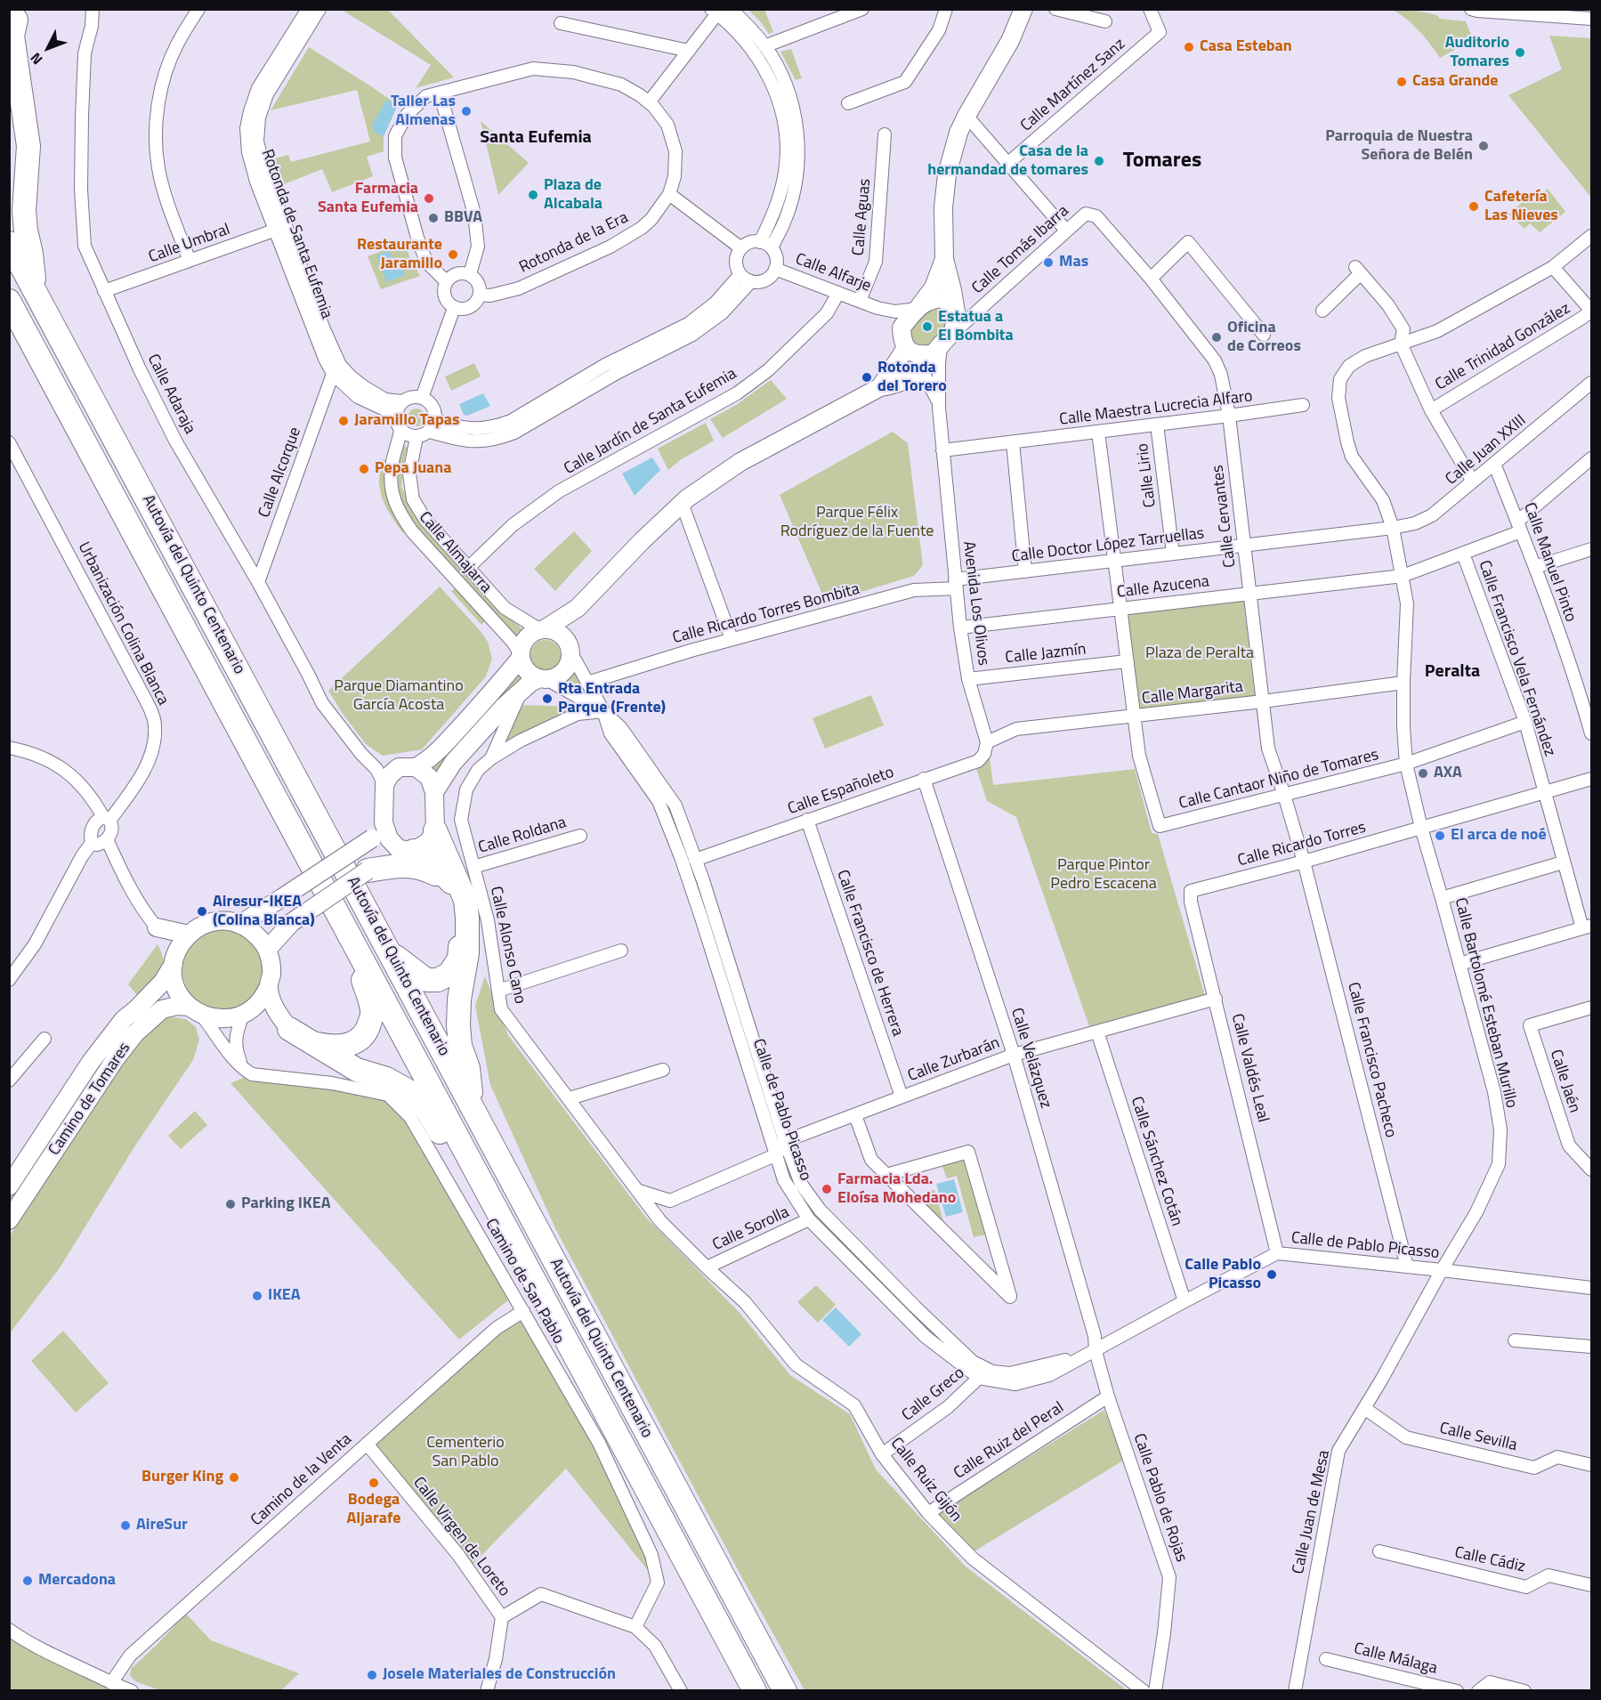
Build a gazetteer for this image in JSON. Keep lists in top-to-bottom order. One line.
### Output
{"streets":{"highway":["Autovía del Quinto Centenario"],"street":["Calle Martínez Sanz","Calle Aguas","Rotonda de Santa Eufemia","Rotonda de la Era","Calle Umbral","Calle Tomás Ibarra","Calle Alfarje","Calle Trinidad González","Calle Adaraja","Calle Maestra Lucrecia Alfaro","Calle Jardín de Santa Eufemia","Calle Juan XXIII","Calle Alcorque","Calle Lirio","Calle Cervantes","Calle Doctor López Tarruellas","Calle Almajarra","Calle Manuel Pinto","Calle Azucena","Avenida Los Olivos","Calle Ricardo Torres Bombita","Urbanización Colina Blanca","Calle Jazmín","Calle Francisco Vela Fernández","Calle Margarita","Calle Cantaor Niño de Tomares","Calle Españoleto","Calle Roldana","Calle Ricardo Torres","Calle Alonso Cano","Calle Francisco de Herrera","Calle Bartolomé Esteban Murillo","Calle Velázquez","Calle Zurbarán","Calle Francisco Pacheco","Calle Valdés Leal","Calle Jaén","Camino de Tomares","Calle de Pablo Picasso","Calle Sánchez Cotán","Calle Sorolla","Camino de San Pablo","Calle Greco","Calle Sevilla","Calle Ruiz del Peral","Camino de la Venta","Calle Ruiz Gijón","Calle Pablo de Rojas","Calle Juan de Mesa","Calle Virgen de Loreto","Calle Cádiz","Calle Málaga"]},"crossings":[["Calle Aguas","Calle Alfarje"],["Rotonda de Santa Eufemia","Calle Umbral"],["Rotonda de Santa Eufemia","Calle Alcorque"],["Rotonda de Santa Eufemia","Calle Almajarra"],["Calle Umbral","Calle Adaraja"],["Calle Tomás Ibarra","Calle Alfarje"],["Calle Tomás Ibarra","Calle Cervantes"],["Calle Tomás Ibarra","Avenida Los Olivos"],["Calle Alfarje","Calle Jardín de Santa Eufemia"],["Calle Alfarje","Avenida Los Olivos"],["Calle Adaraja","Calle Alcorque"],["Calle Maestra Lucrecia Alfaro","Calle Lirio"],["Calle Maestra Lucrecia Alfaro","Calle Cervantes"],["Calle Maestra Lucrecia Alfaro","Avenida Los Olivos"],["Calle Jardín de Santa Eufemia","Calle Almajarra"],["Calle Juan XXIII","Calle Doctor López Tarruellas"],["Calle Juan XXIII","Calle Manuel Pinto"],["Calle Juan XXIII","Calle Bartolomé Esteban Murillo"],["Calle Lirio","Calle Doctor López Tarruellas"],["Calle Cervantes","Calle Doctor López Tarruellas"],["Calle Cervantes","Calle Azucena"],["Calle Cervantes","Calle Margarita"],["Calle Cervantes","Calle Cantaor Niño de Tomares"],["Calle Cervantes","Calle Ricardo Torres"],["Calle Cervantes","Calle Francisco Pacheco"],["Calle Doctor López Tarruellas","Avenida Los Olivos"],["Calle Doctor López Tarruellas","Calle Ricardo Torres Bombita"],["Calle Doctor López Tarruellas","Calle Bartolomé Esteban Murillo"],["Calle Almajarra","Calle de Pablo Picasso"],["Calle Manuel Pinto","Calle Azucena"],["Calle Azucena","Avenida Los Olivos"],["Calle Azucena","Calle Francisco Vela Fernández"],["Calle Azucena","Calle Bartolomé Esteban Murillo"],["Avenida Los Olivos","Calle Ricardo Torres Bombita"],["Avenida Los Olivos","Calle Jazmín"],["Avenida Los Olivos","Calle Margarita"],["Avenida Los Olivos","Calle Españoleto"],["Calle Ricardo Torres Bombita","Calle de Pablo Picasso"],["Calle Francisco Vela Fernández","Calle Cantaor Niño de Tomares"],["Calle Francisco Vela Fernández","Calle Ricardo Torres"],["Calle Margarita","Calle Cantaor Niño de Tomares"],["Calle Margarita","Calle Españoleto"],["Calle Margarita","Calle Bartolomé Esteban Murillo"],["Calle Cantaor Niño de Tomares","Calle Bartolomé Esteban Murillo"],["Calle Españoleto","Calle Francisco de Herrera"],["Calle Españoleto","Calle Velázquez"],["Calle Españoleto","Calle de Pablo Picasso"],["Calle Roldana","Calle Alonso Cano"],["Calle Ricardo Torres","Calle Bartolomé Esteban Murillo"],["Calle Ricardo Torres","Calle Francisco Pacheco"],["Calle Ricardo Torres","Calle Valdés Leal"],["Calle Alonso Cano","Calle de Pablo Picasso"],["Calle Alonso Cano","Calle Sorolla"],["Calle Alonso Cano","Calle Ruiz Gijón"],["Calle Francisco de Herrera","Calle Zurbarán"],["Calle Bartolomé Esteban Murillo","Calle de Pablo Picasso"],["Calle Bartolomé Esteban Murillo","Calle Juan de Mesa"],["Calle Velázquez","Calle Zurbarán"],["Calle Velázquez","Calle de Pablo Picasso"],["Calle Velázquez","Calle Pablo de Rojas"],["Calle Zurbarán","Calle Valdés Leal"],["Calle Zurbarán","Calle de Pablo Picasso"],["Calle Zurbarán","Calle Sánchez Cotán"],["Calle Francisco Pacheco","Calle de Pablo Picasso"],["Calle Valdés Leal","Calle de Pablo Picasso"],["Calle de Pablo Picasso","Calle Sánchez Cotán"],["Calle de Pablo Picasso","Calle Sorolla"],["Calle de Pablo Picasso","Calle Greco"],["Calle de Pablo Picasso","Calle Pablo de Rojas"],["Calle de Pablo Picasso","Calle Juan de Mesa"],["Calle Sorolla","Calle Ruiz Gijón"],["Camino de San Pablo","Camino de la Venta"],["Calle Greco","Calle Ruiz Gijón"],["Calle Sevilla","Calle Juan de Mesa"],["Calle Ruiz del Peral","Calle Ruiz Gijón"],["Calle Ruiz del Peral","Calle Pablo de Rojas"],["Camino de la Venta","Calle Virgen de Loreto"]],"districts":["Santa Eufemia","Tomares","Peralta"],"parks":["Parque Félix Rodríguez de la Fuente","Plaza de Peralta","Parque Diamantino García Acosta","Parque Pintor Pedro Escacena","Cementerio San Pablo"],"places":["Casa Esteban","Auditorio Tomares","Casa Grande","Taller Las Almenas","Parroquia de Nuestra Señora de Belén","Casa de la hermandad de tomares","Plaza de Alcabala","Farmacia Santa Eufemia","Cafetería Las Nieves","BBVA","Restaurante Jaramillo","Mas","Estatua a El Bombita","Oficina de Correos","Rotonda del Torero","Jaramillo Tapas","Pepa Juana","Rta Entrada Parque (Frente)","AXA","El arca de noé","Airesur-IKEA (Colina Blanca)","Farmacia Lda. Eloísa Mohedano","Parking IKEA","Calle Pablo Picasso","IKEA","Burger King","Bodega Aljarafe","AireSur","Mercadona","Josele Materiales de Construcción"],"north":"bottom left"}
